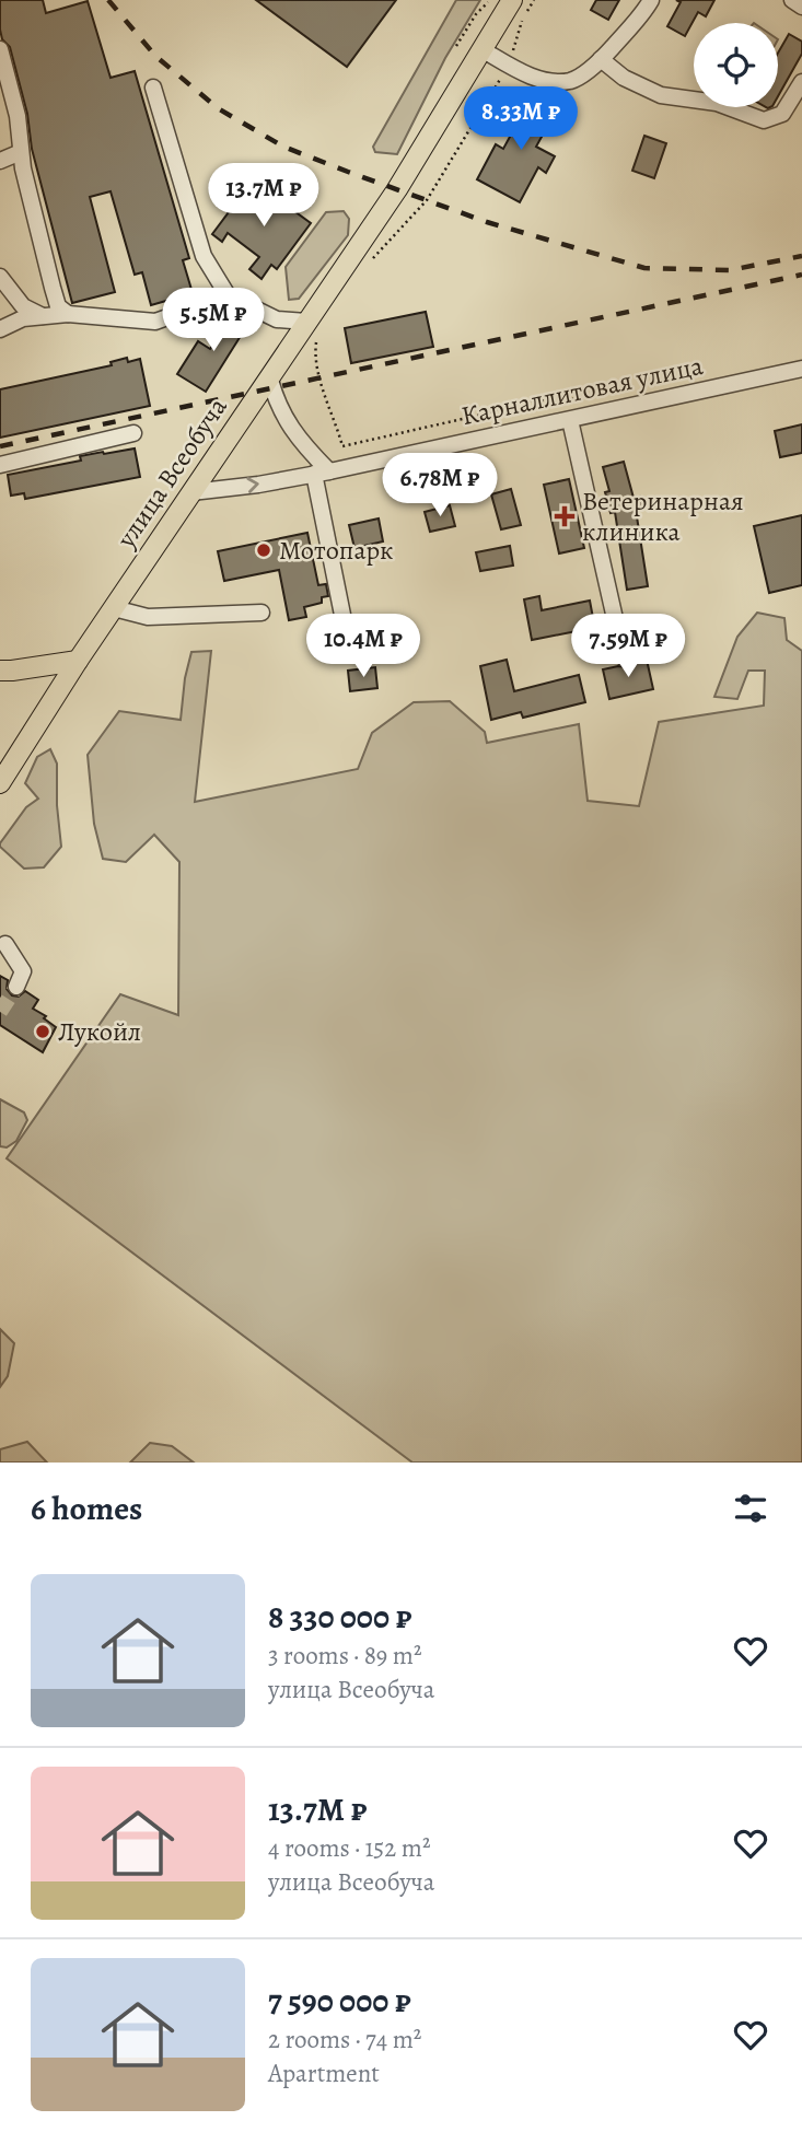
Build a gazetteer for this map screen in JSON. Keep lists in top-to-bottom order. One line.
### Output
{"streets":{"main road":["улица Всеобуча"],"street":["Карналлитовая улица"]},"crossings":[["Карналлитовая улица","улица Всеобуча"]],"places":{"health":["Ветеринарная клиника"],"other":["Мотопарк","Лукойл"]},"page":{"price":["8.33M ₽","13.7M ₽","5.5M ₽","6.78M ₽","10.4M ₽","7.59M ₽"],"heading":"6 homes","list":[{"name":"8 330 000 ₽","note":"3 rooms · 89 m² · улица Всеобуча"},{"name":"13.7M ₽","note":"4 rooms · 152 m² · улица Всеобуча"},{"name":"7 590 000 ₽","note":"2 rooms · 74 m² · Apartment"}]}}
